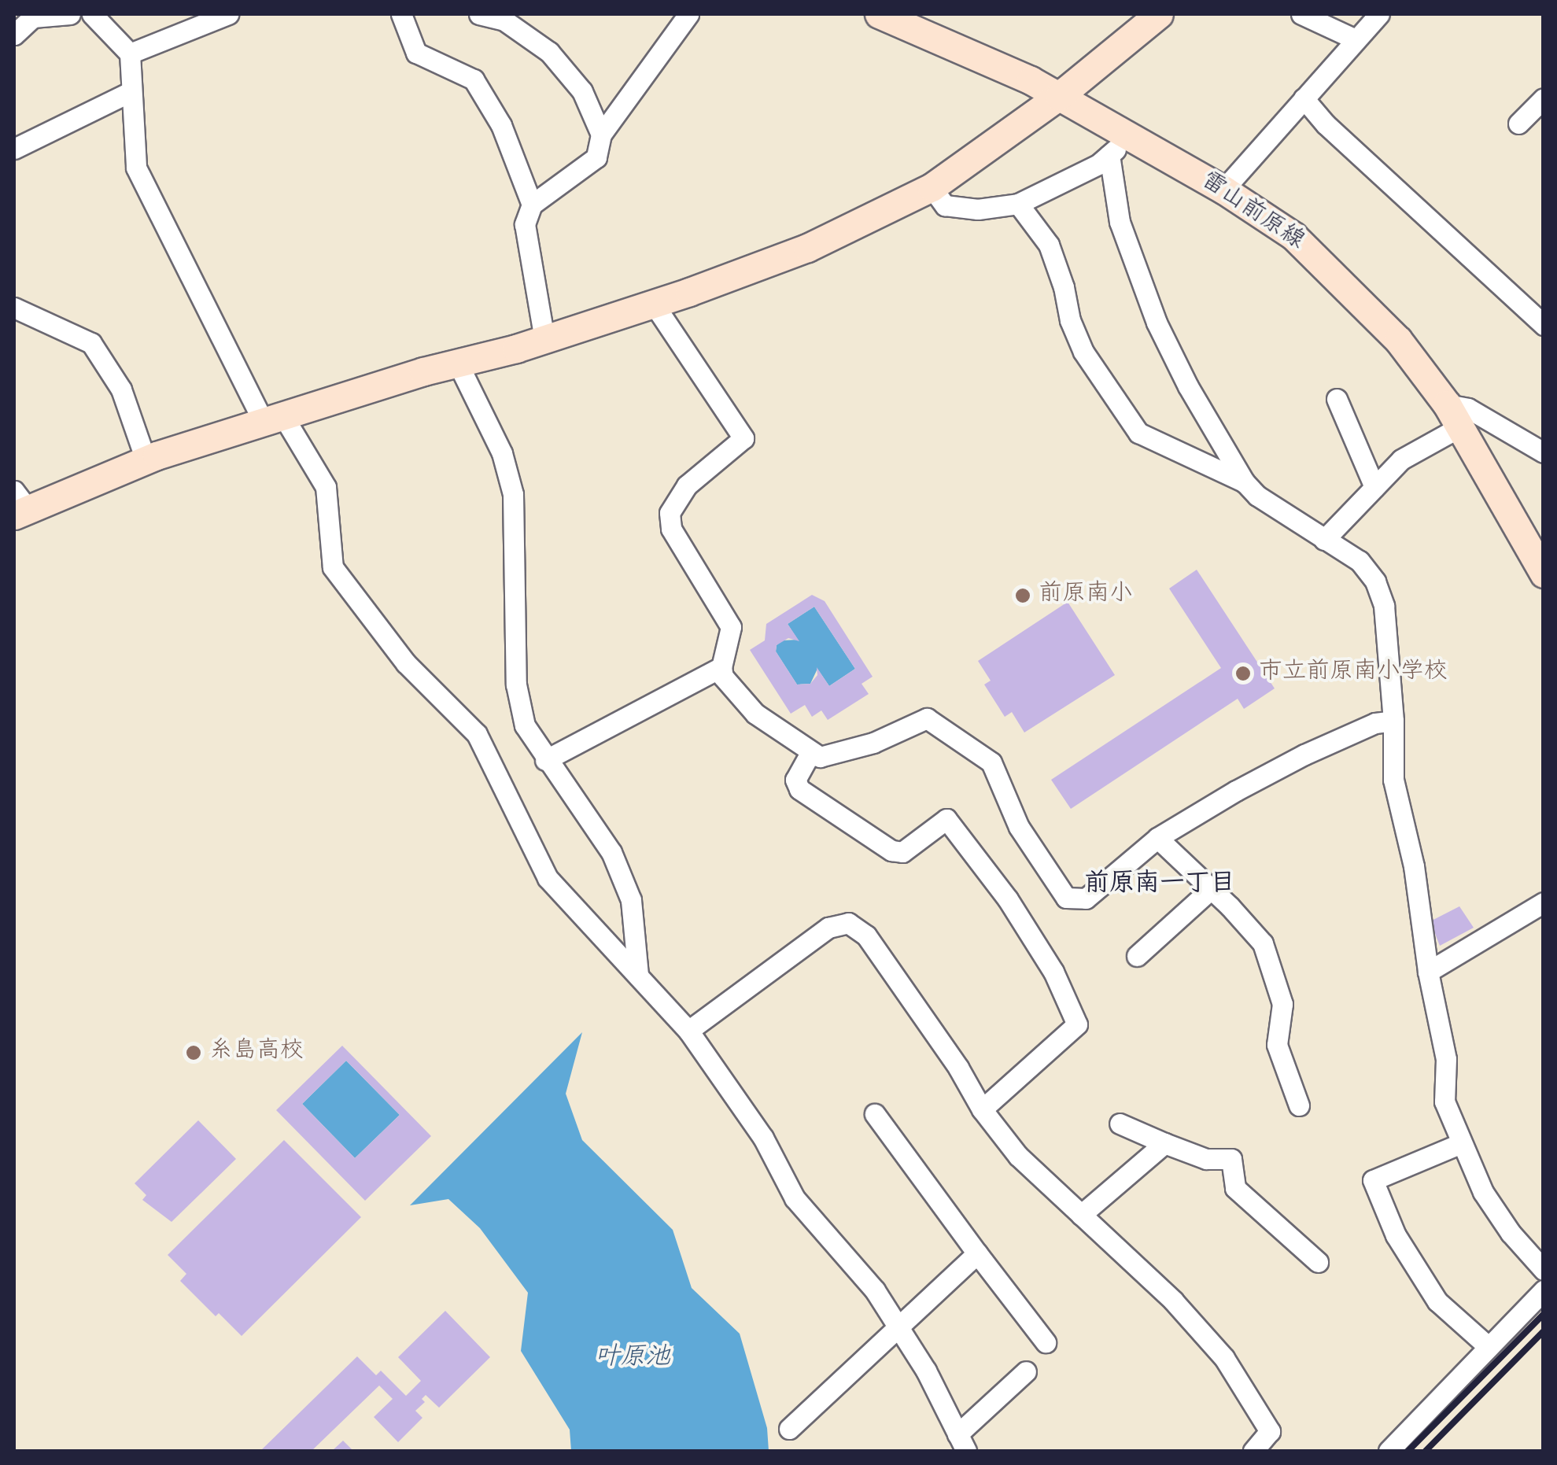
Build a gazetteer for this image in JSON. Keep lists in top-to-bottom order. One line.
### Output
{"streets":{"street":["雷山前原線"]},"districts":["前原南一丁目"],"water":["叶原池"],"places":["前原南小","市立前原南小学校","糸島高校"]}
